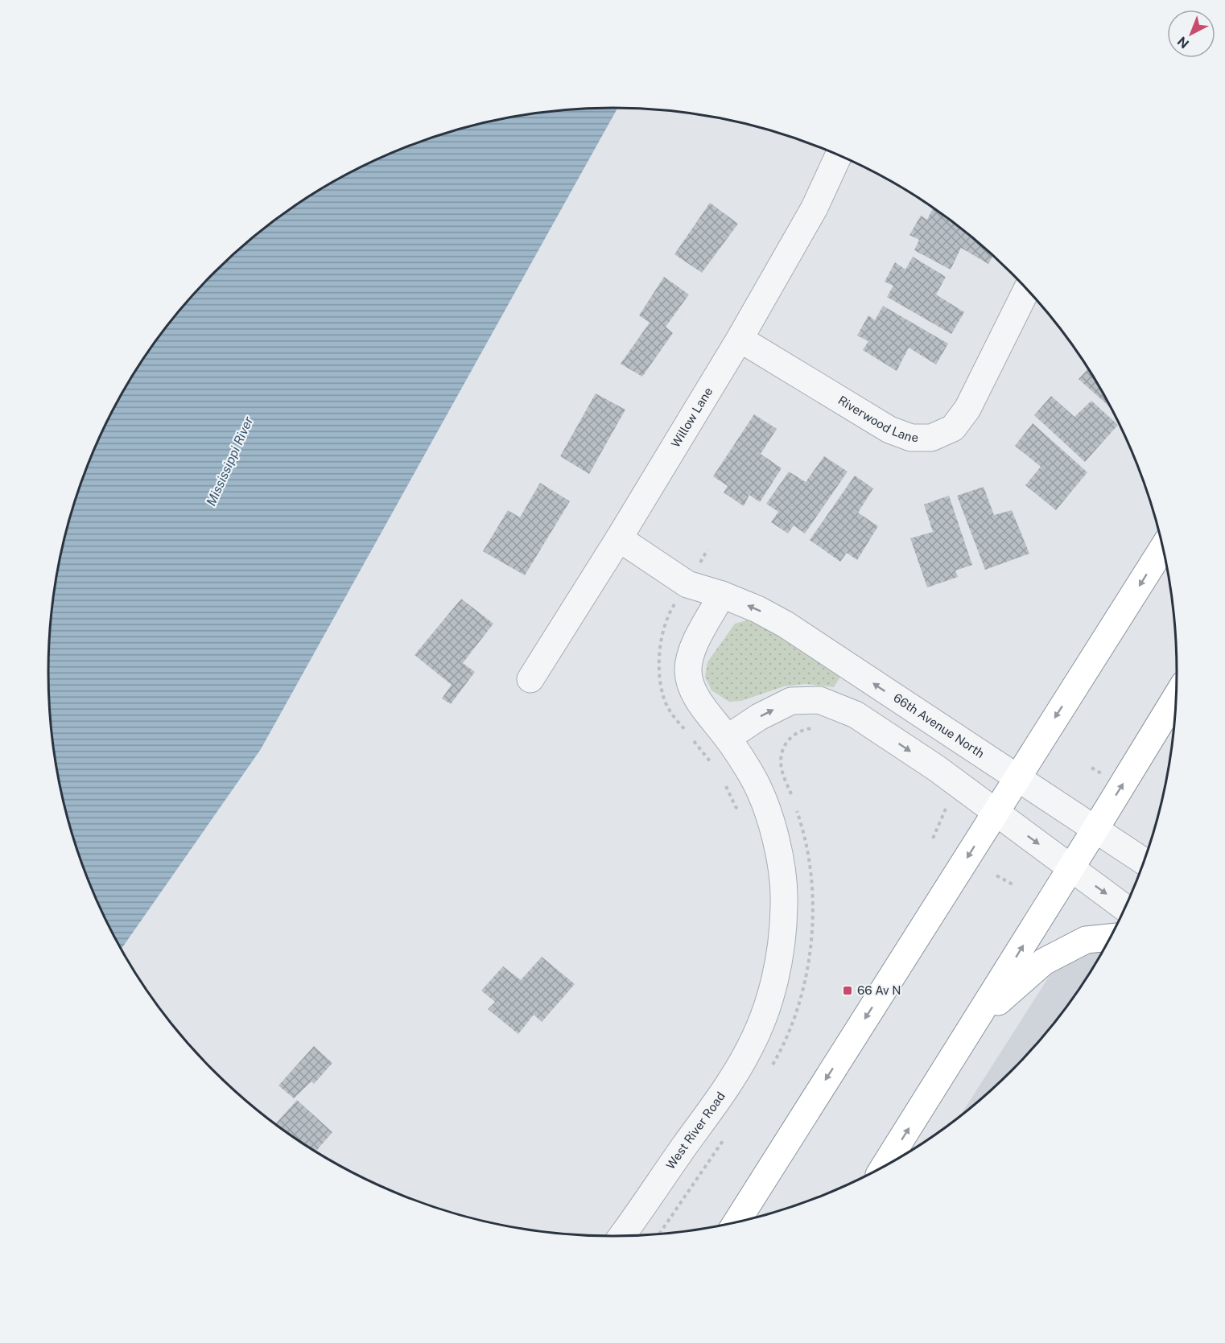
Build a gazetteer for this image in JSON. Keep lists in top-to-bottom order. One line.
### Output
{"streets":{"street":["Willow Lane","Riverwood Lane","66th Avenue North","West River Road"]},"crossings":[["Willow Lane","Riverwood Lane"],["Willow Lane","66th Avenue North"]],"one_way":["66th Avenue North"],"water":["Mississippi River"],"places":{"transit":["66 Av N"]},"north":"bottom left"}
